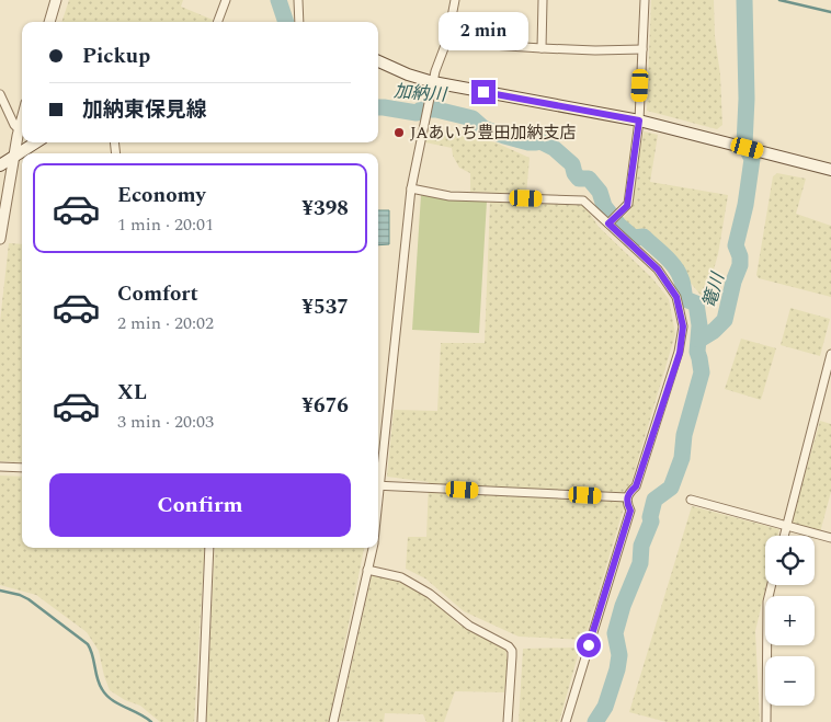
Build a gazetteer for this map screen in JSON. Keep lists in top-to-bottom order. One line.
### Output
{"water":["加納川","篭川"],"places":["JAあいち豊田加納支店"],"page":{"bubble":"2 min","banner":["Pickup","加納東保見線"],"list":[{"name":"Economy","note":"1 min · 20:01","value":"¥398"},{"name":"Comfort","note":"2 min · 20:02","value":"¥537"},{"name":"XL","note":"3 min · 20:03","value":"¥676"}],"buttons":"Confirm","map_buttons":["+","−"]}}
